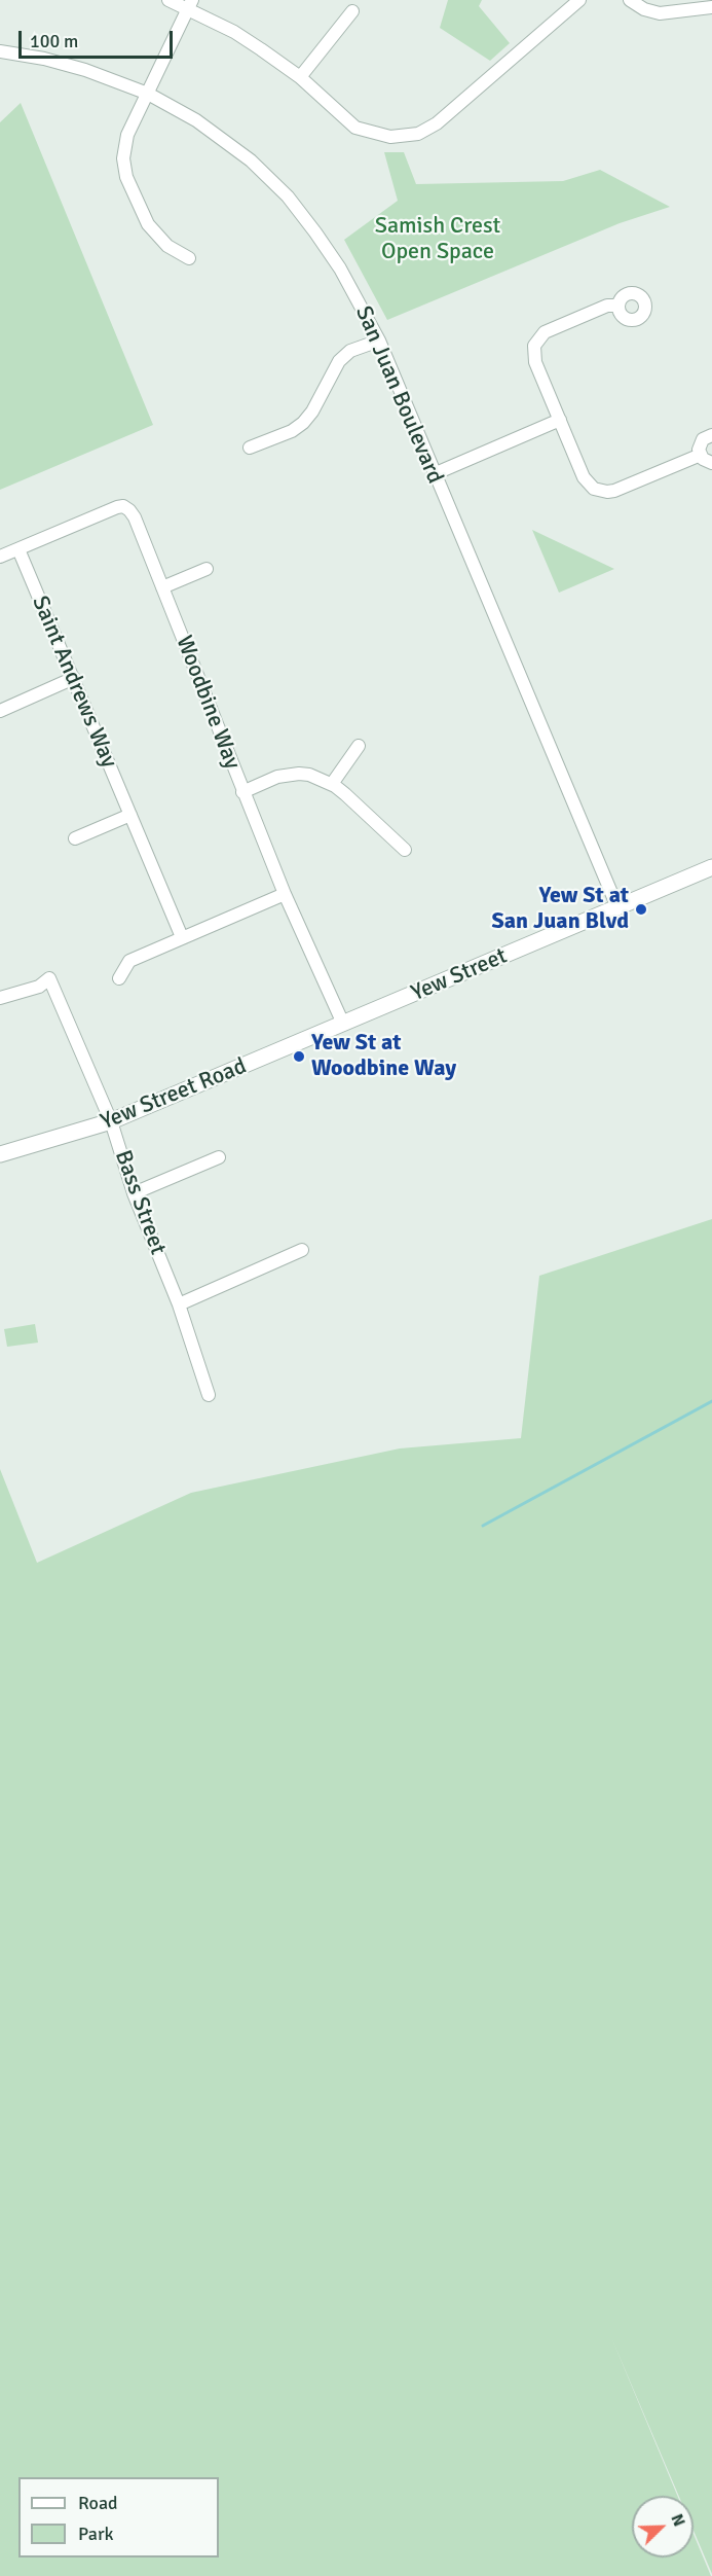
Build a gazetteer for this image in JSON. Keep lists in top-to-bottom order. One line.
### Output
{"streets":{"street":["San Juan Boulevard","Saint Andrews Way","Woodbine Way","Yew Street","Yew Street Road","Bass Street"]},"crossings":[["San Juan Boulevard","Yew Street"],["Saint Andrews Way","Woodbine Way"],["Woodbine Way","Yew Street"],["Woodbine Way","Yew Street Road"],["Yew Street","Yew Street Road"],["Yew Street Road","Bass Street"]],"parks":["Samish Crest Open Space"],"places":["Yew St at San Juan Blvd","Yew St at Woodbine Way"],"legend":["Road","Park"],"scale_bar":"100 m","north":"top right"}
